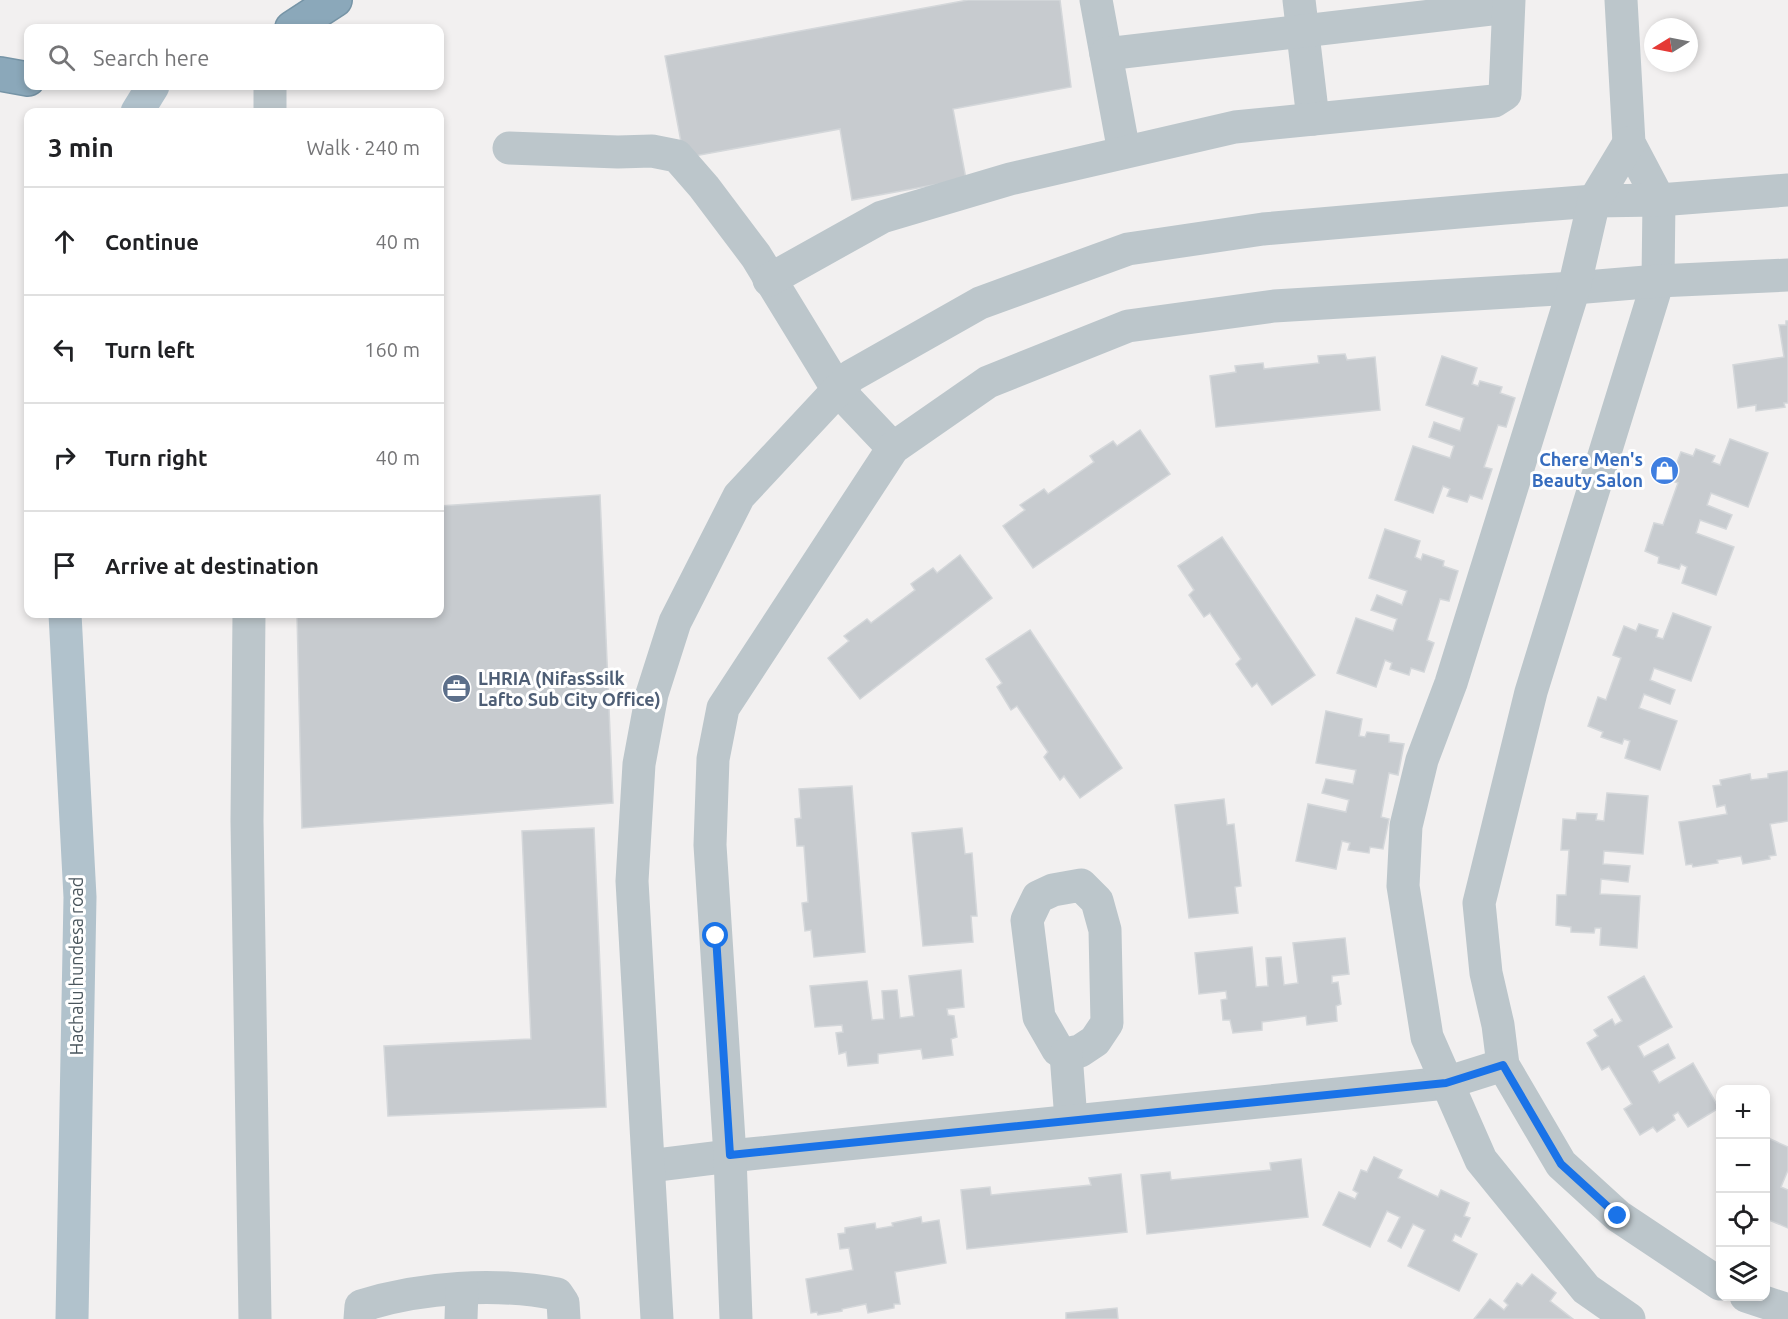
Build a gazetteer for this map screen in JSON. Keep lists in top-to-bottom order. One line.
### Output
{"streets":{"main road":["Hachalu hundesa road"]},"places":{"shop":["Chere Men's Beauty Salon"],"office":["LHRIA (NifasSsilk Lafto Sub City Office)"]},"north":"left","page":{"search":"Search here","heading":["3 min","Walk · 240 m"],"list":[["Continue","40 m"],["Turn left","160 m"],["Turn right","40 m"],"Arrive at destination"],"map_buttons":["+","−"]}}
